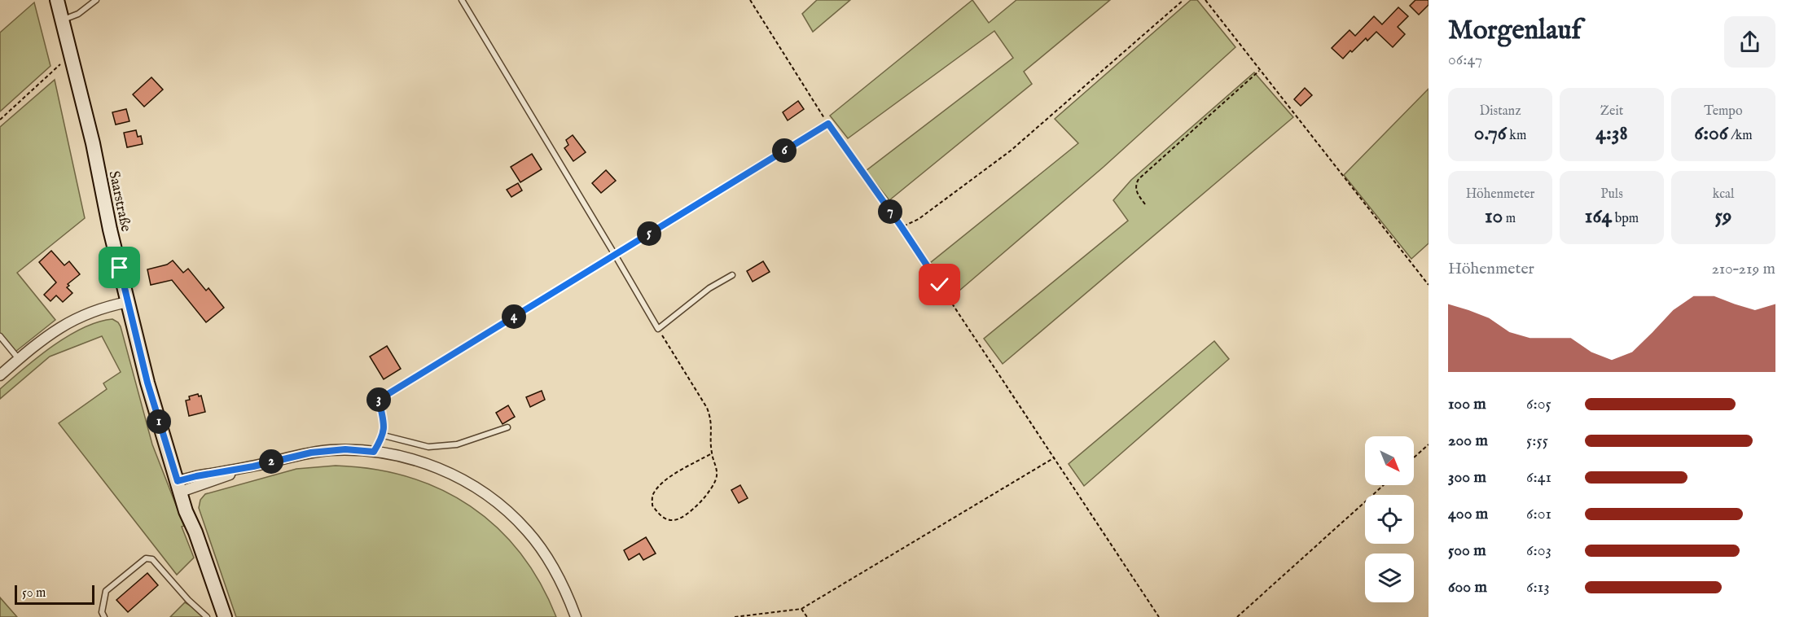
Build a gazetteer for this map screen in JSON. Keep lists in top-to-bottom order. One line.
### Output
{"streets":{"main road":["Saarstraße"]},"scale_bar":"50 m","north":"bottom right","page":{"heading":["Morgenlauf","06:47"],"stats":[["Distanz","0.76 km"],["Zeit","4:38"],["Tempo","6:06 /km"],["Höhenmeter","10 m"],["Puls","164 bpm"],["kcal","59"]],"pins":["6","7","5","4","3","1","2"],"chart":["Höhenmeter","210–219 m"],"list":[{"name":"100 m","note":"6:05"},{"name":"200 m","note":"5:55"},{"name":"300 m","note":"6:41"},{"name":"400 m","note":"6:01"},{"name":"500 m","note":"6:03"},{"name":"600 m","note":"6:13"}],"scale":"50 m"}}
